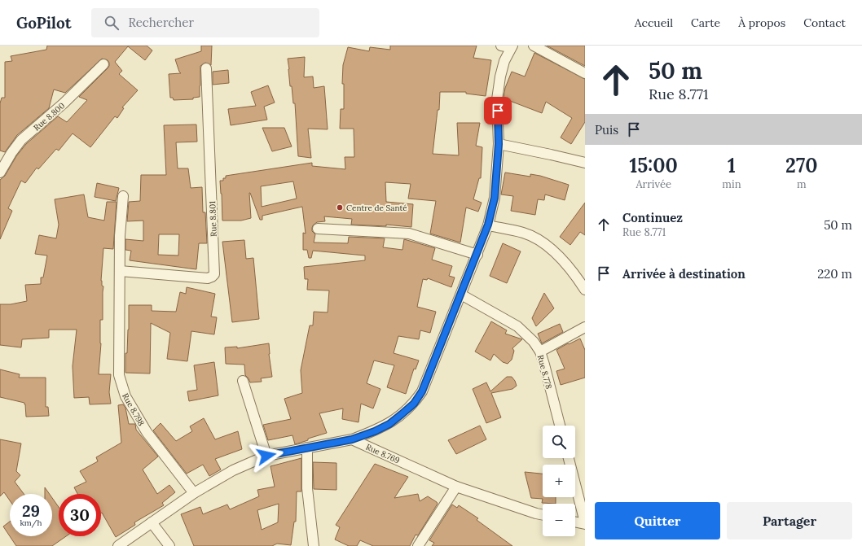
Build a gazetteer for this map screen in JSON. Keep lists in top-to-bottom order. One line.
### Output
{"streets":{"street":["Rue 8.800","Rue 8.801","Rue 8.778","Rue 8.798","Rue 8.769"]},"crossings":[["Rue 8.801","Rue 8.798"]],"places":["Centre de Santé"],"page":{"header":"GoPilot","search":"Rechercher","nav":["Accueil","Carte","À propos","Contact"],"turn":["50 m","Rue 8.771"],"then":"Puis","eta":["15:00","Arrivée","1","min","270","m"],"list":[{"name":"Continuez","note":"Rue 8.771","value":"50 m"},{"name":"Arrivée à destination","value":"220 m"}],"map_buttons":["+","−"],"speed":"29 km/h","limit":"30","buttons":["Quitter","Partager"]}}
